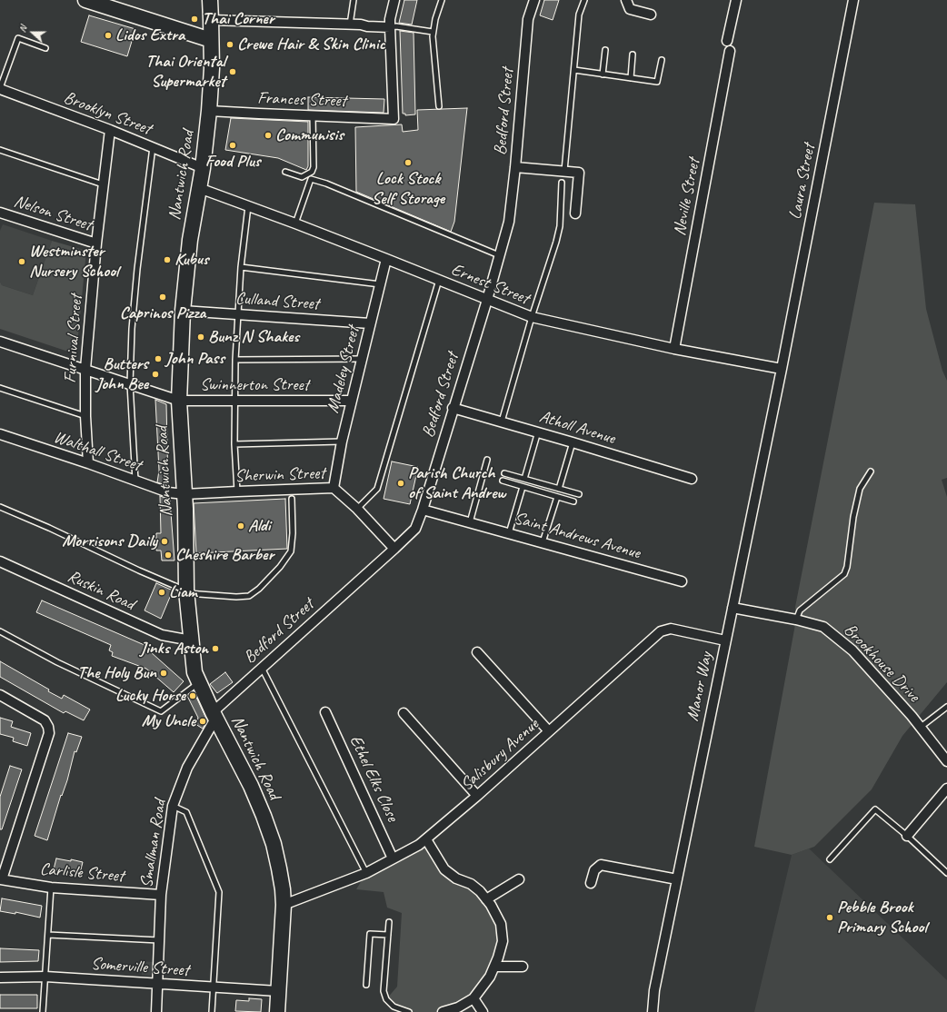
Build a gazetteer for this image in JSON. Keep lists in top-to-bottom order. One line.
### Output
{"streets":{"main road":["Nantwich Road"],"street":["Frances Street","Bedford Street","Brooklyn Street","Laura Street","Neville Street","Nelson Street","Ernest Street","Culland Street","Furnival Street","Madeley Street","Swinnerton Street","Atholl Avenue","Walthall Street","Sherwin Street","Saint Andrews Avenue","Ruskin Road","Brookhouse Drive","Manor Way","Salisbury Avenue","Ethel Elks Close","Smallman Road","Carlisle Street","Somerville Street"]},"crossings":[["Frances Street","Nantwich Road"],["Bedford Street","Nantwich Road"],["Bedford Street","Ernest Street"],["Bedford Street","Atholl Avenue"],["Bedford Street","Sherwin Street"],["Bedford Street","Saint Andrews Avenue"],["Bedford Street","Smallman Road"],["Brooklyn Street","Nantwich Road"],["Brooklyn Street","Furnival Street"],["Nantwich Road","Ernest Street"],["Nantwich Road","Culland Street"],["Nantwich Road","Swinnerton Street"],["Nantwich Road","Walthall Street"],["Nantwich Road","Sherwin Street"],["Nantwich Road","Ruskin Road"],["Nantwich Road","Salisbury Avenue"],["Nantwich Road","Smallman Road"],["Nantwich Road","Somerville Street"],["Laura Street","Ernest Street"],["Laura Street","Manor Way"],["Neville Street","Ernest Street"],["Nelson Street","Furnival Street"],["Ernest Street","Madeley Street"],["Ernest Street","Manor Way"],["Culland Street","Madeley Street"],["Furnival Street","Swinnerton Street"],["Furnival Street","Walthall Street"],["Madeley Street","Swinnerton Street"],["Madeley Street","Sherwin Street"],["Walthall Street","Sherwin Street"],["Brookhouse Drive","Manor Way"],["Manor Way","Salisbury Avenue"],["Salisbury Avenue","Ethel Elks Close"],["Smallman Road","Carlisle Street"],["Smallman Road","Somerville Street"]],"places":["Thai Corner","Lidos Extra","Crewe Hair & Skin Clinic","Thai Oriental Supermarket","Communisis","Food Plus","Lock Stock Self Storage","Kubus","Westminster Nursery School","Caprinos Pizza","Bunz N Shakes","John Pass","Butters John Bee","Parish Church of Saint Andrew","Aldi","Morrisons Daily","Cheshire Barber","Liam","Jinks Aston","The Holy Bun","Lucky Horse","My Uncle","Pebble Brook Primary School"],"north":"left"}
